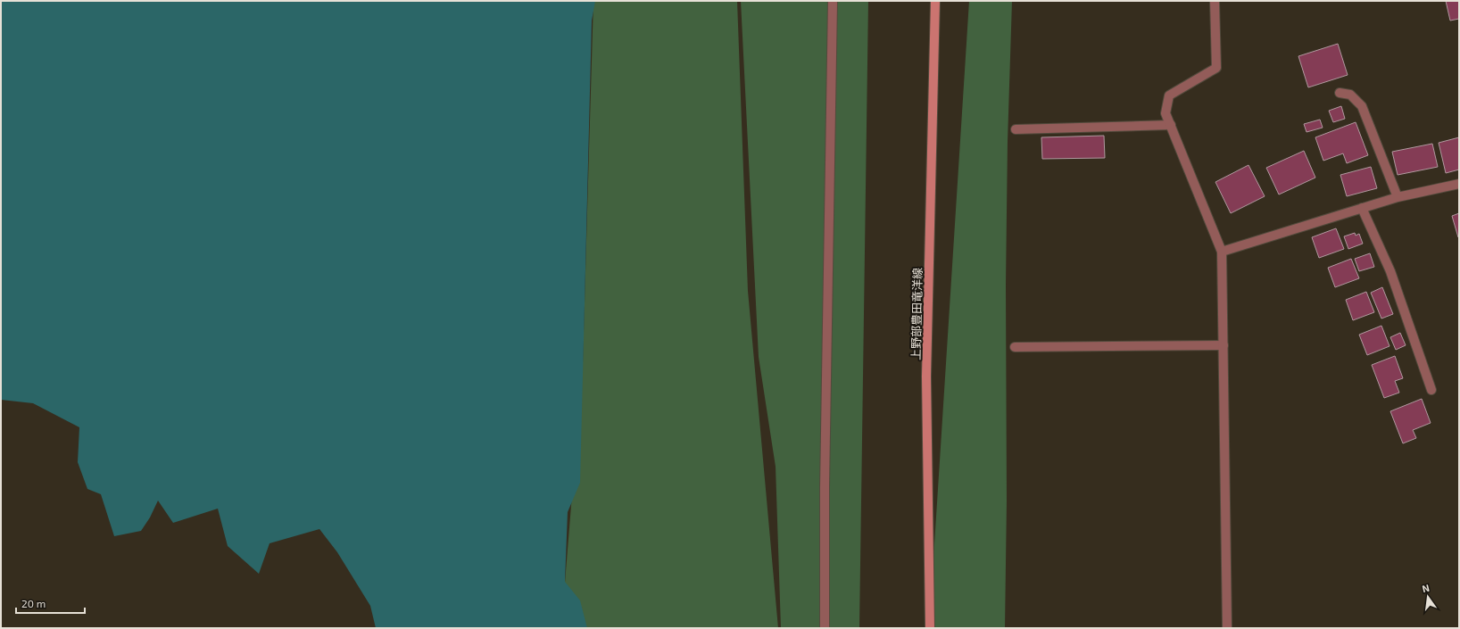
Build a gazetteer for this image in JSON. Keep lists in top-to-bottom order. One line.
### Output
{"streets":{"main road":["上野部豊田竜洋線"]},"scale_bar":"20 m","north":"top"}
